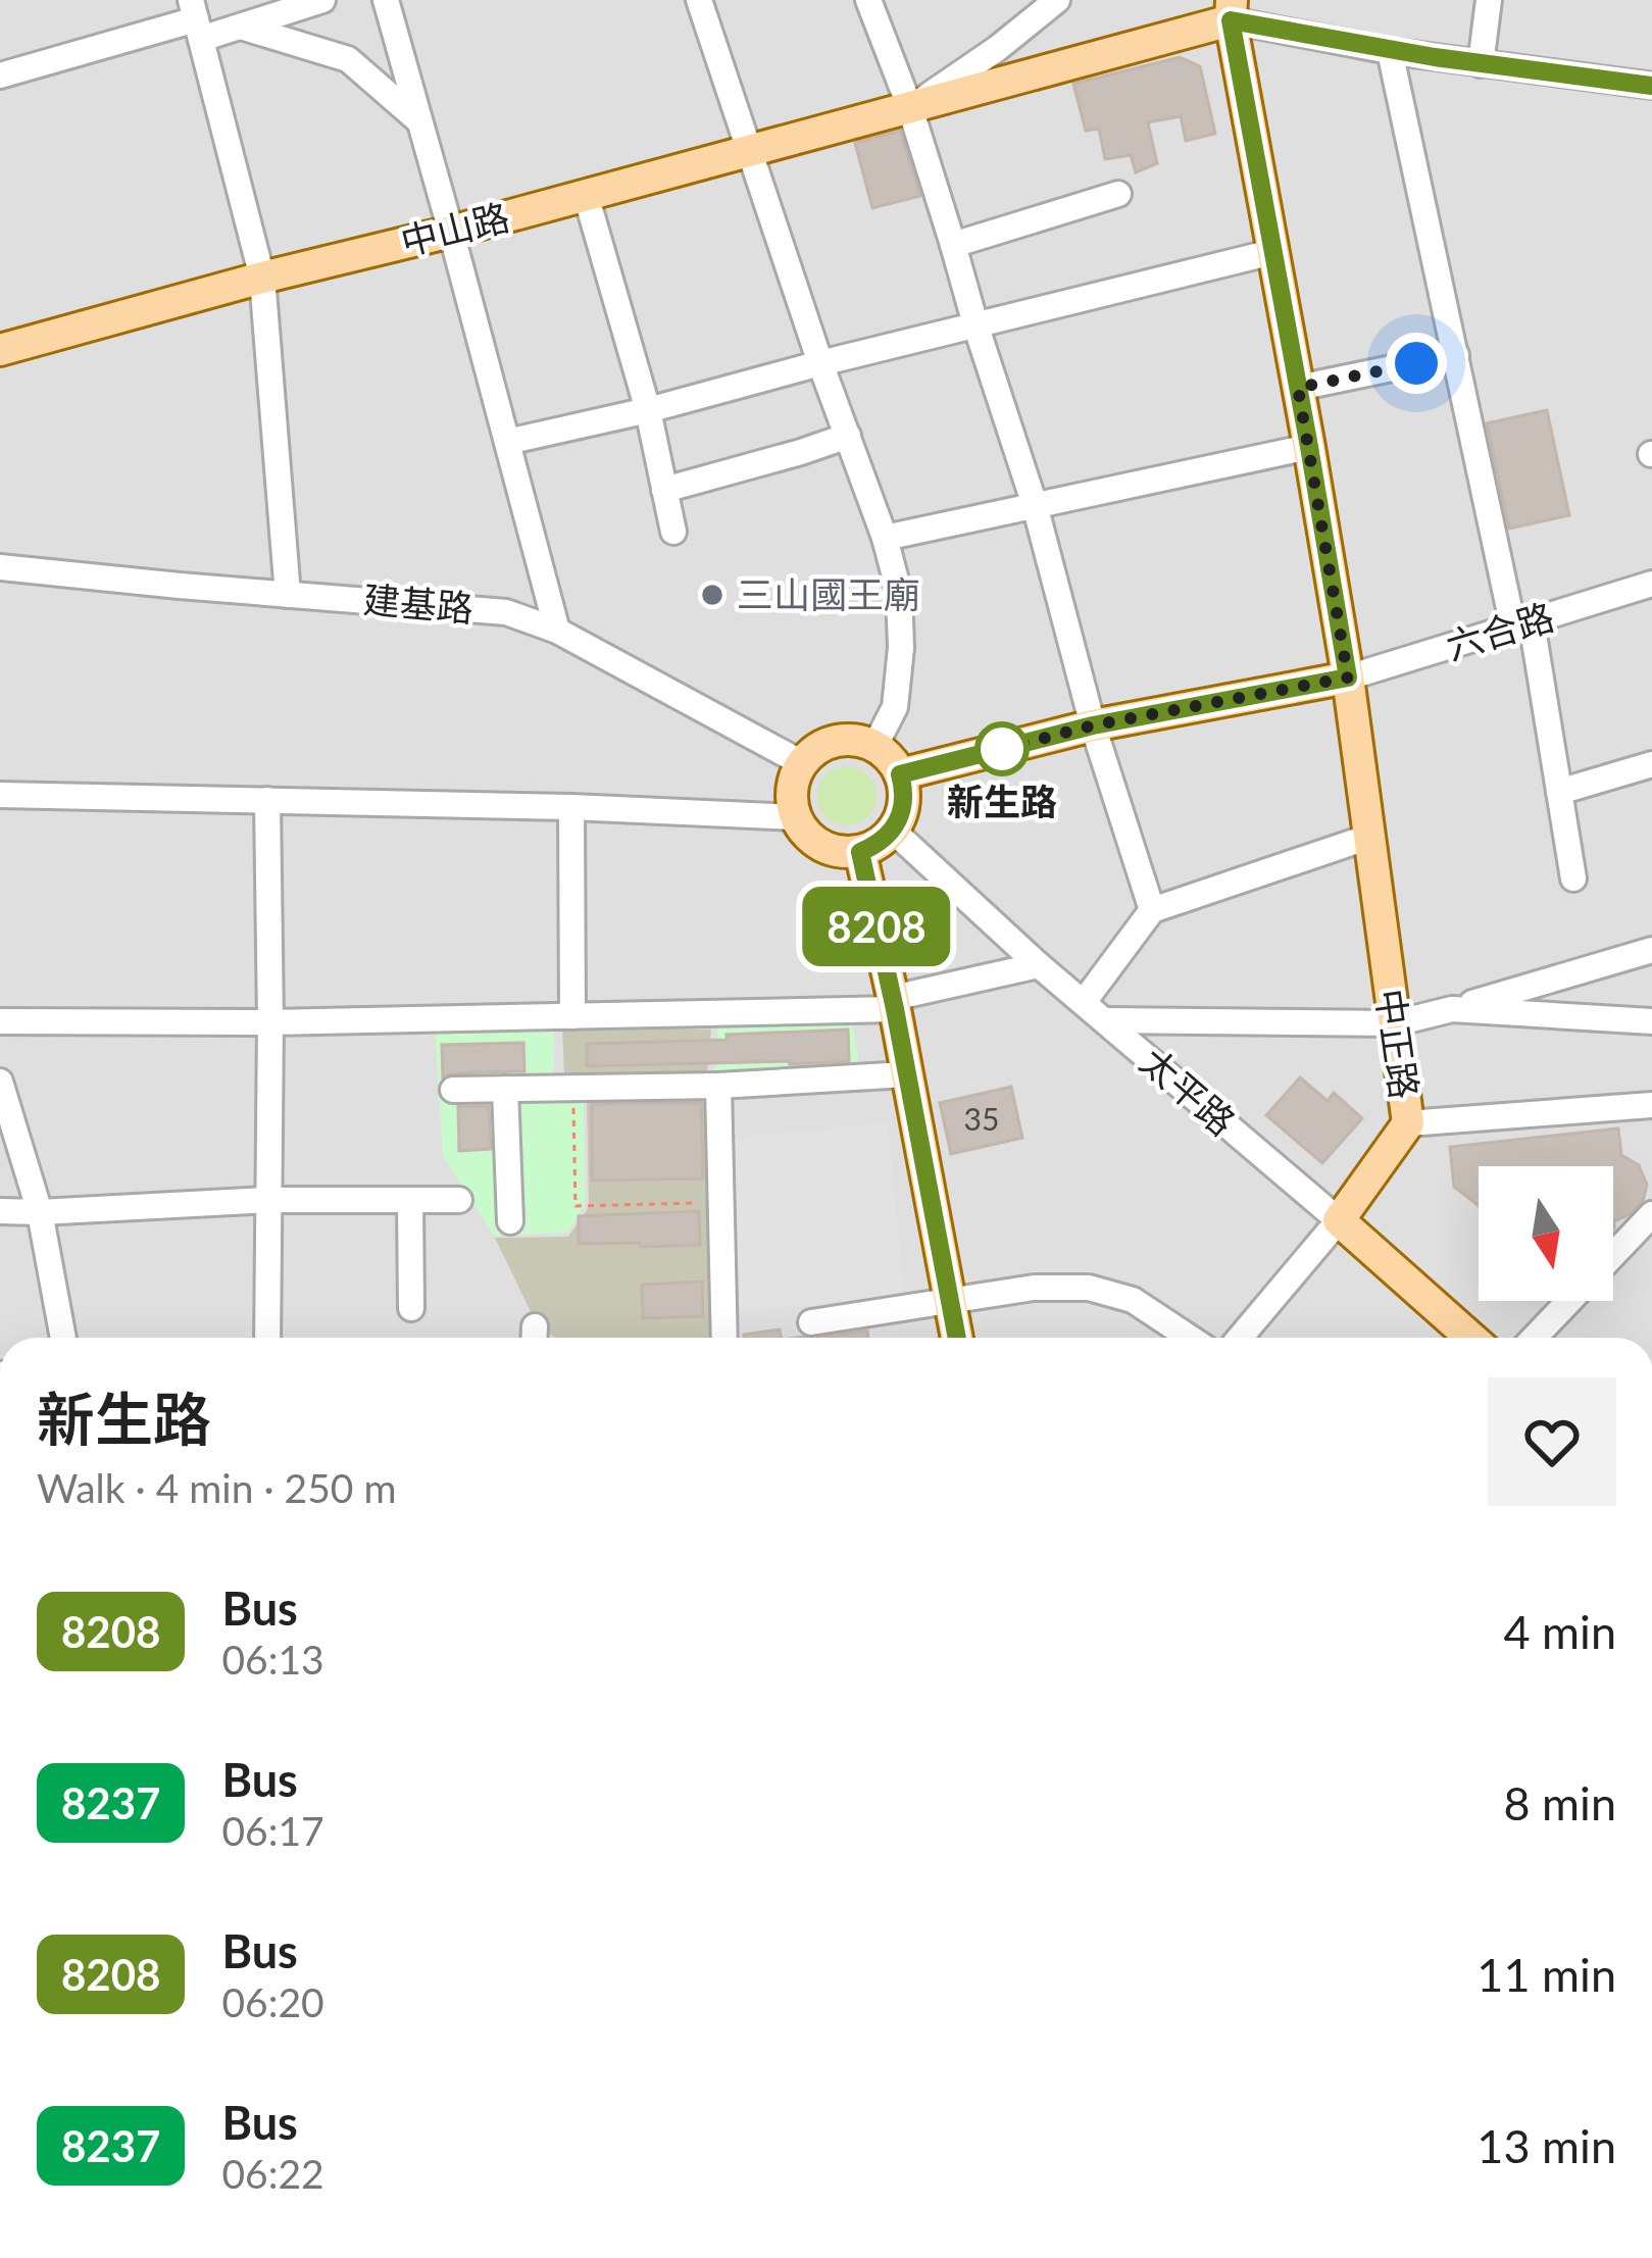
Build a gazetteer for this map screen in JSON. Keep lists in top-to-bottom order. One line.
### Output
{"streets":{"main road":["中山路","中正路","太平路"],"street":["建基路","六合路"]},"crossings":[["建基路","太平路"],["六合路","中正路"],["中正路","太平路"]],"places":["三山國王廟","新生路"],"lines":["bus line 8208"],"house_numbers":["35"],"north":"bottom","page":{"on_map":"8208","heading":["新生路","Walk · 4 min · 250 m"],"list":[{"mark":"8208","name":"Bus","note":"06:13","value":"4 min"},{"mark":"8237","name":"Bus","note":"06:17","value":"8 min"},{"mark":"8208","name":"Bus","note":"06:20","value":"11 min"},{"mark":"8237","name":"Bus","note":"06:22","value":"13 min"}]}}
